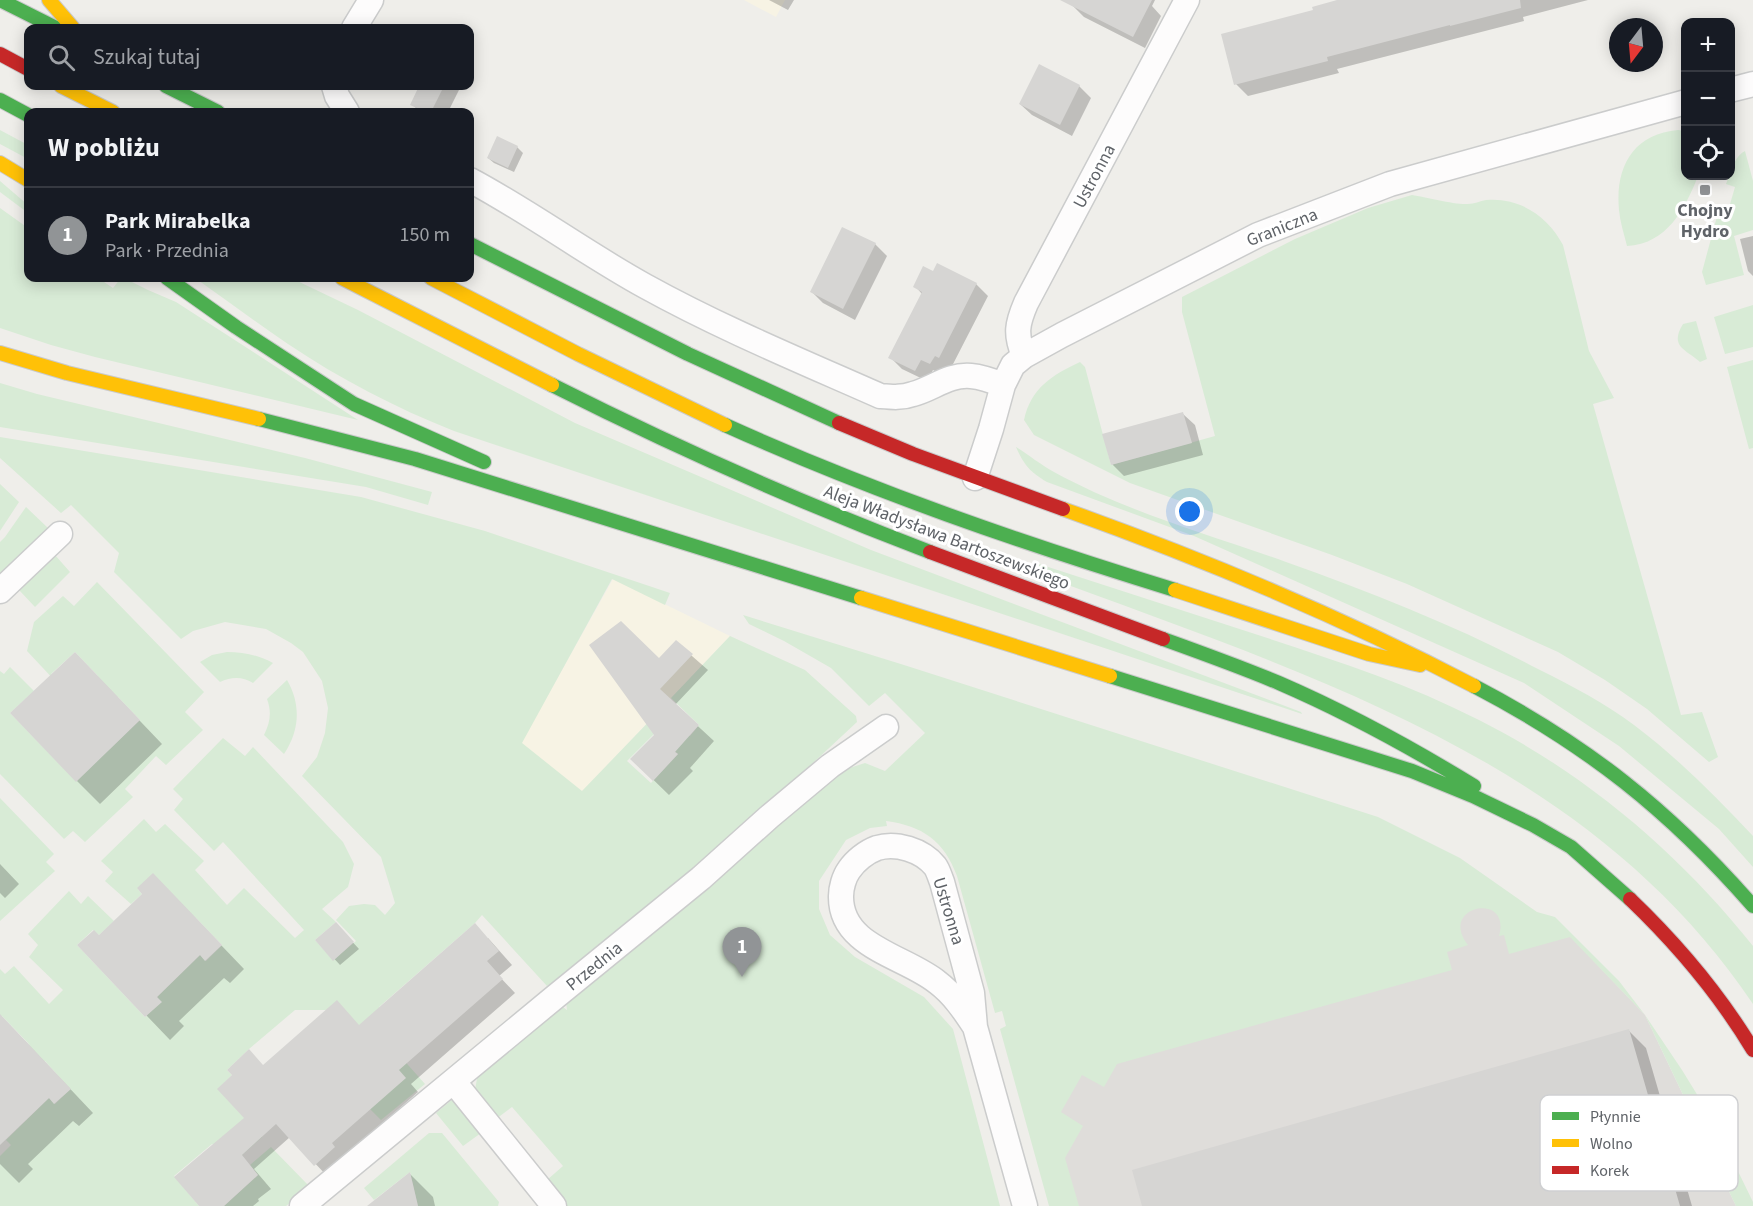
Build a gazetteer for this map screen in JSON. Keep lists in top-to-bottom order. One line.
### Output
{"streets":{"main road":["Aleja Władysława Bartoszewskiego"],"street":["Ustronna","Graniczna","Przednia"]},"crossings":[["Ustronna","Graniczna"],["Graniczna","Aleja Władysława Bartoszewskiego"]],"places":{"transit":["Chojny Hydro"]},"legend":["Płynnie","Wolno","Korek"],"north":"bottom","page":{"map_buttons":["+","−"],"search":"Szukaj tutaj","heading":"W pobliżu","list":[{"mark":"1","name":"Park Mirabelka","note":"Park · Przednia","value":"150 m"}],"pins":"1"}}
